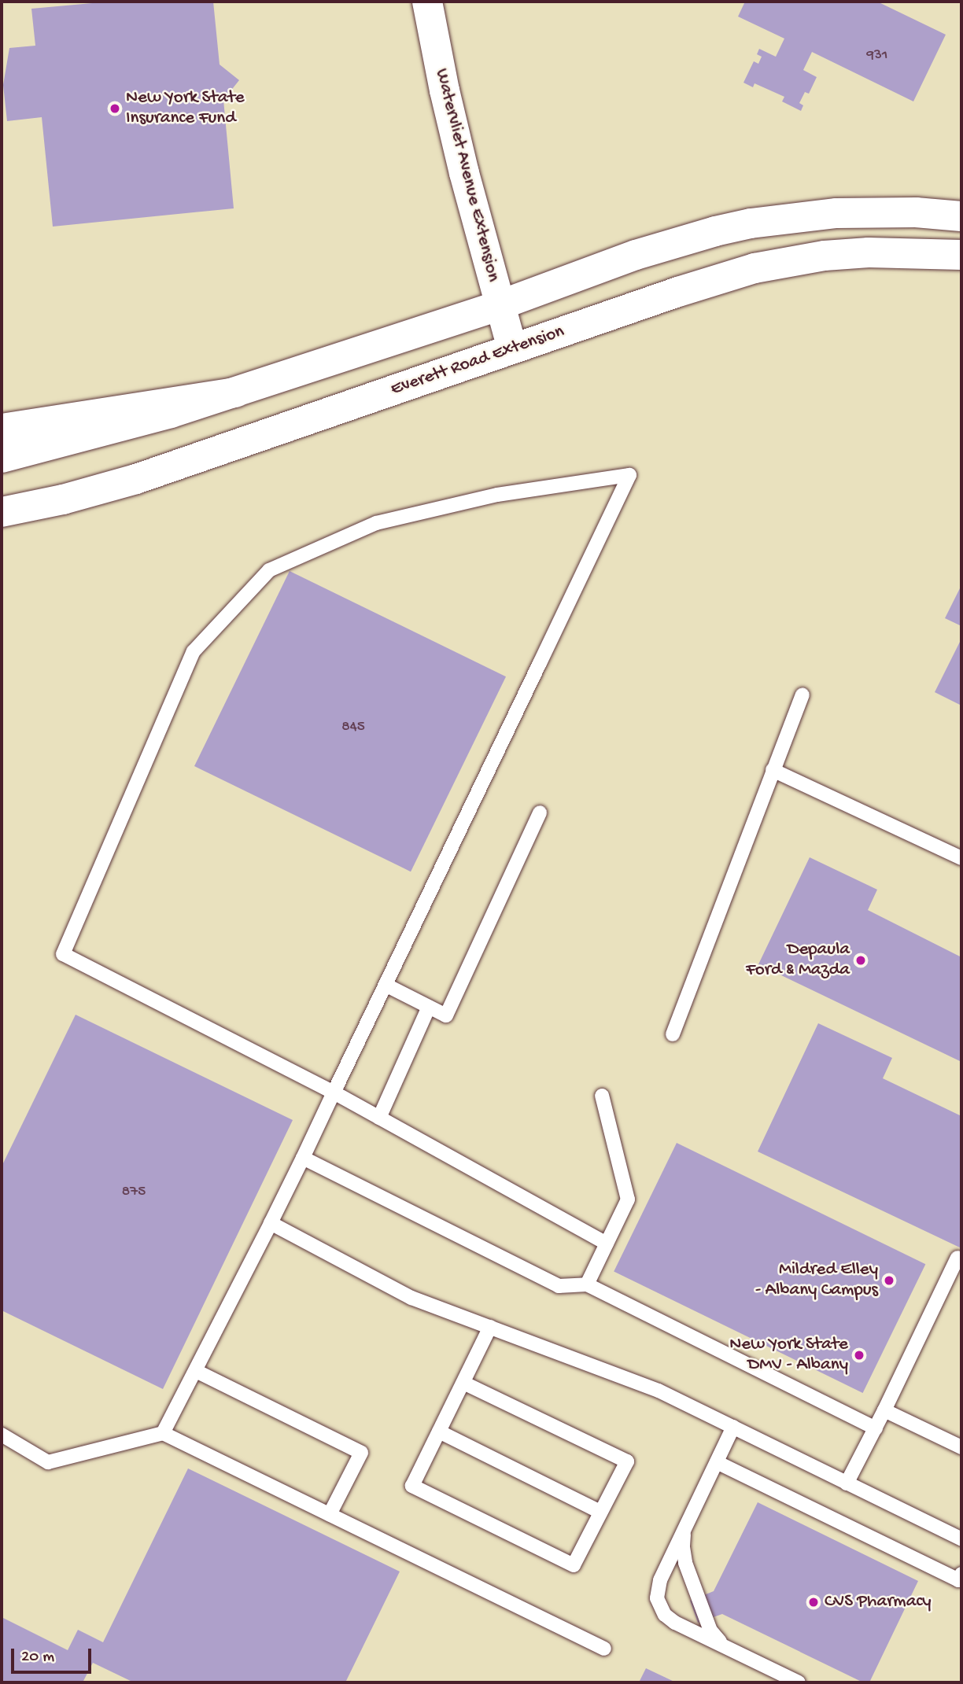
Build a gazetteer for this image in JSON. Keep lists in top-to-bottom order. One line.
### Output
{"streets":{"main road":["Watervliet Avenue Extension","Everett Road Extension"]},"crossings":[["Watervliet Avenue Extension","Everett Road Extension"]],"places":["New York State Insurance Fund","Depaula Ford & Mazda","Mildred Elley - Albany Campus","New York State DMV - Albany","CVS Pharmacy"],"house_numbers":["931","845","875"],"scale_bar":"20 m"}
